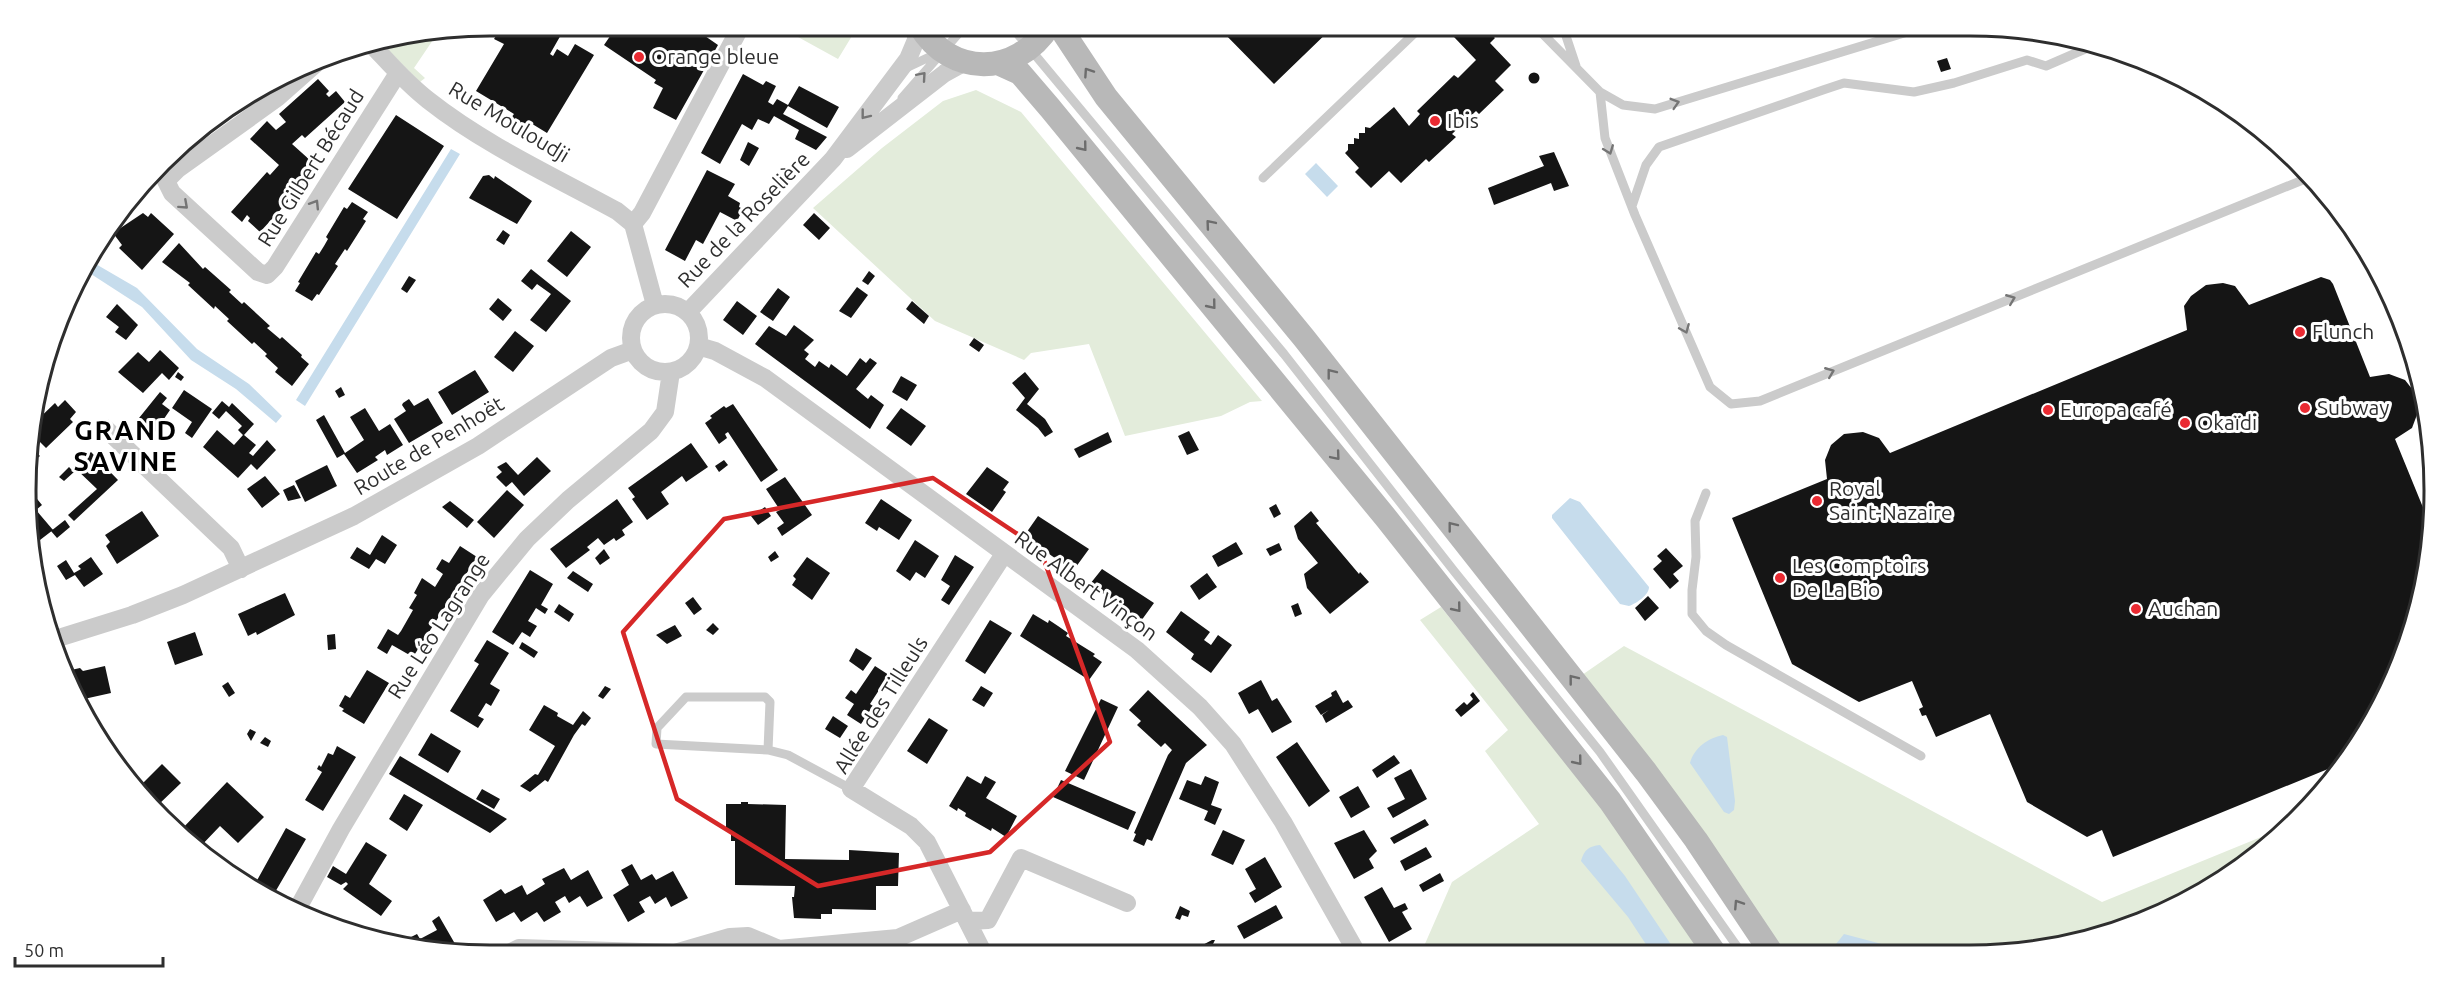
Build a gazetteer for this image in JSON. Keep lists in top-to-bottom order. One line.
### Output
{"streets":{"street":["Rue Mouloudji","Rue Gilbert Bécaud","Rue de la Roselière","Route de Penhoët","Rue Albert Vinçon","Rue Léo Lagrange","Allée des Tilleuls"]},"crossings":[["Rue Mouloudji","Rue Gilbert Bécaud"],["Rue de la Roselière","Route de Penhoët"],["Rue de la Roselière","Rue Albert Vinçon"],["Rue de la Roselière","Rue Léo Lagrange"],["Route de Penhoët","Rue Albert Vinçon"],["Route de Penhoët","Rue Léo Lagrange"],["Rue Albert Vinçon","Rue Léo Lagrange"],["Rue Albert Vinçon","Allée des Tilleuls"]],"districts":["GRAND SAVINE"],"places":["Orange bleue","Ibis","Flunch","Subway","Europa café","Okaïdi","Royal Saint-Nazaire","Les Comptoirs De La Bio","Auchan"],"scale_bar":"50 m"}
